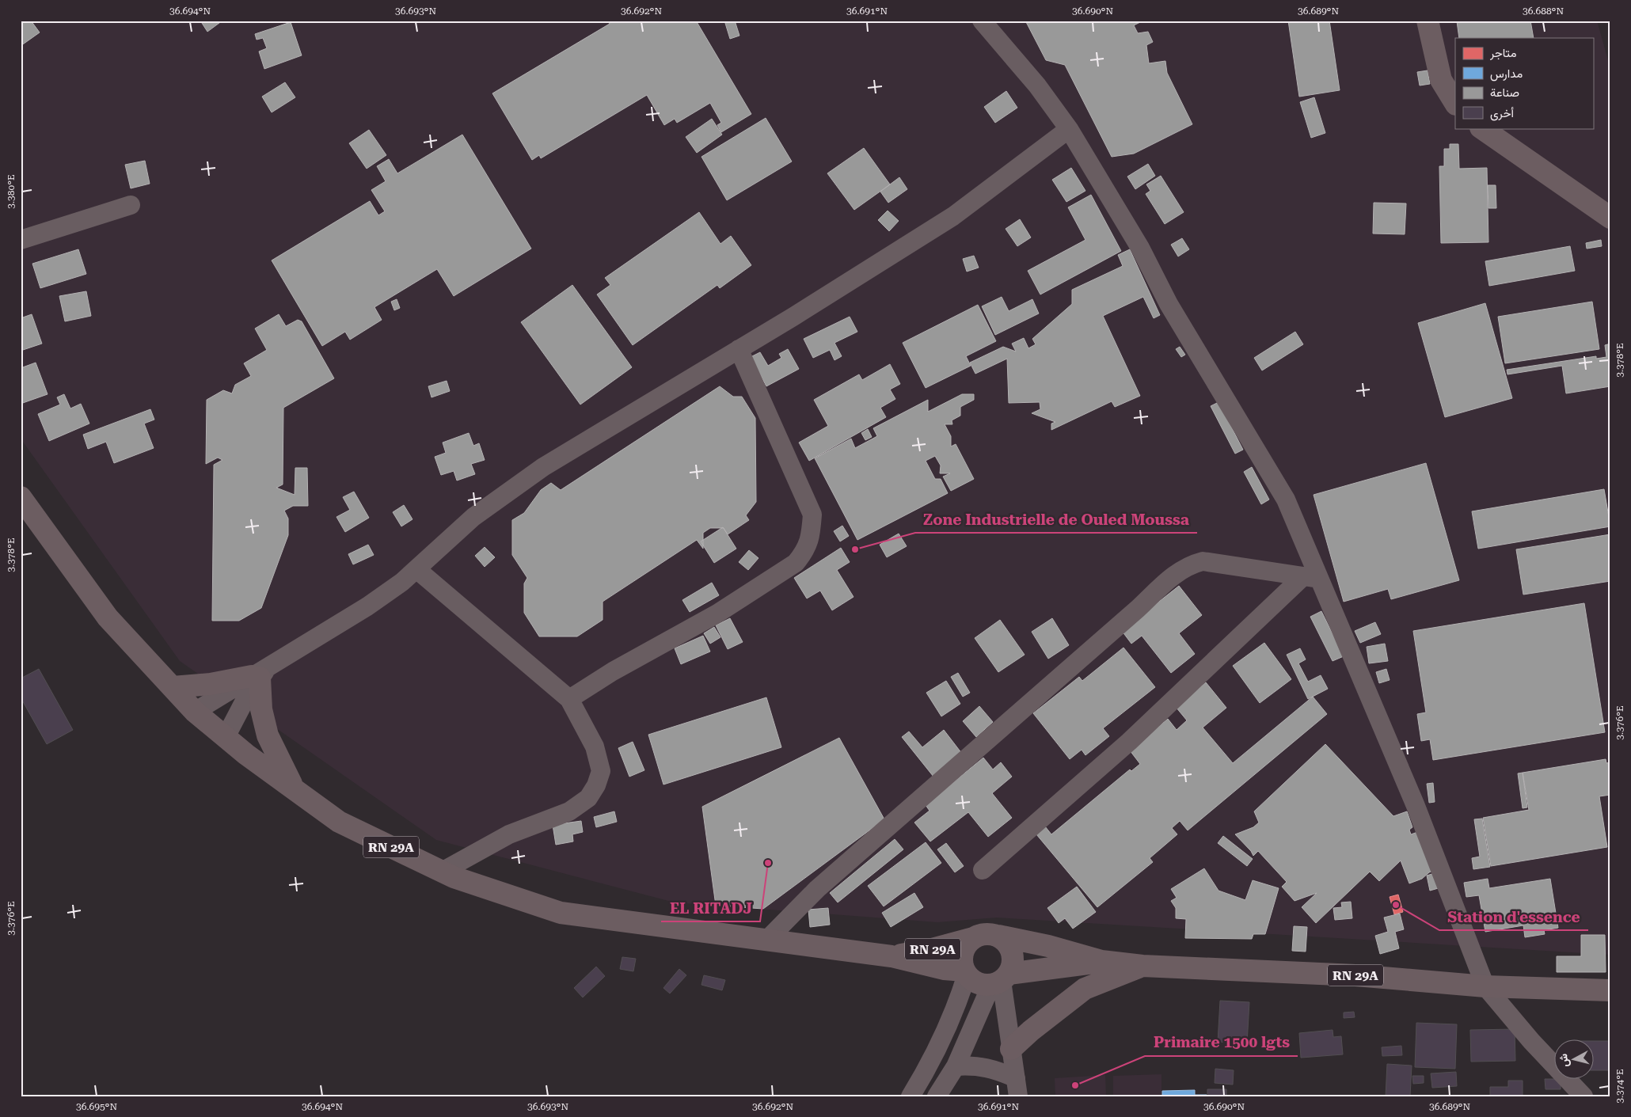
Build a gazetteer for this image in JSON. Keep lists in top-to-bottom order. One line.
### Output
{"streets":{"main road":["RN 29A"]},"places":["Zone Industrielle de Ouled Moussa","EL RITADJ","Station d'essence","Primaire 1500 lgts"],"legend":["متاجر","مدارس","صناعة","أخرى"],"north":"left","coordinates":["36.694°N","36.693°N","36.692°N","36.691°N","36.690°N","36.689°N","36.688°N","3.380°E","3.378°E","3.376°E","3.374°E","36.695°N"]}
